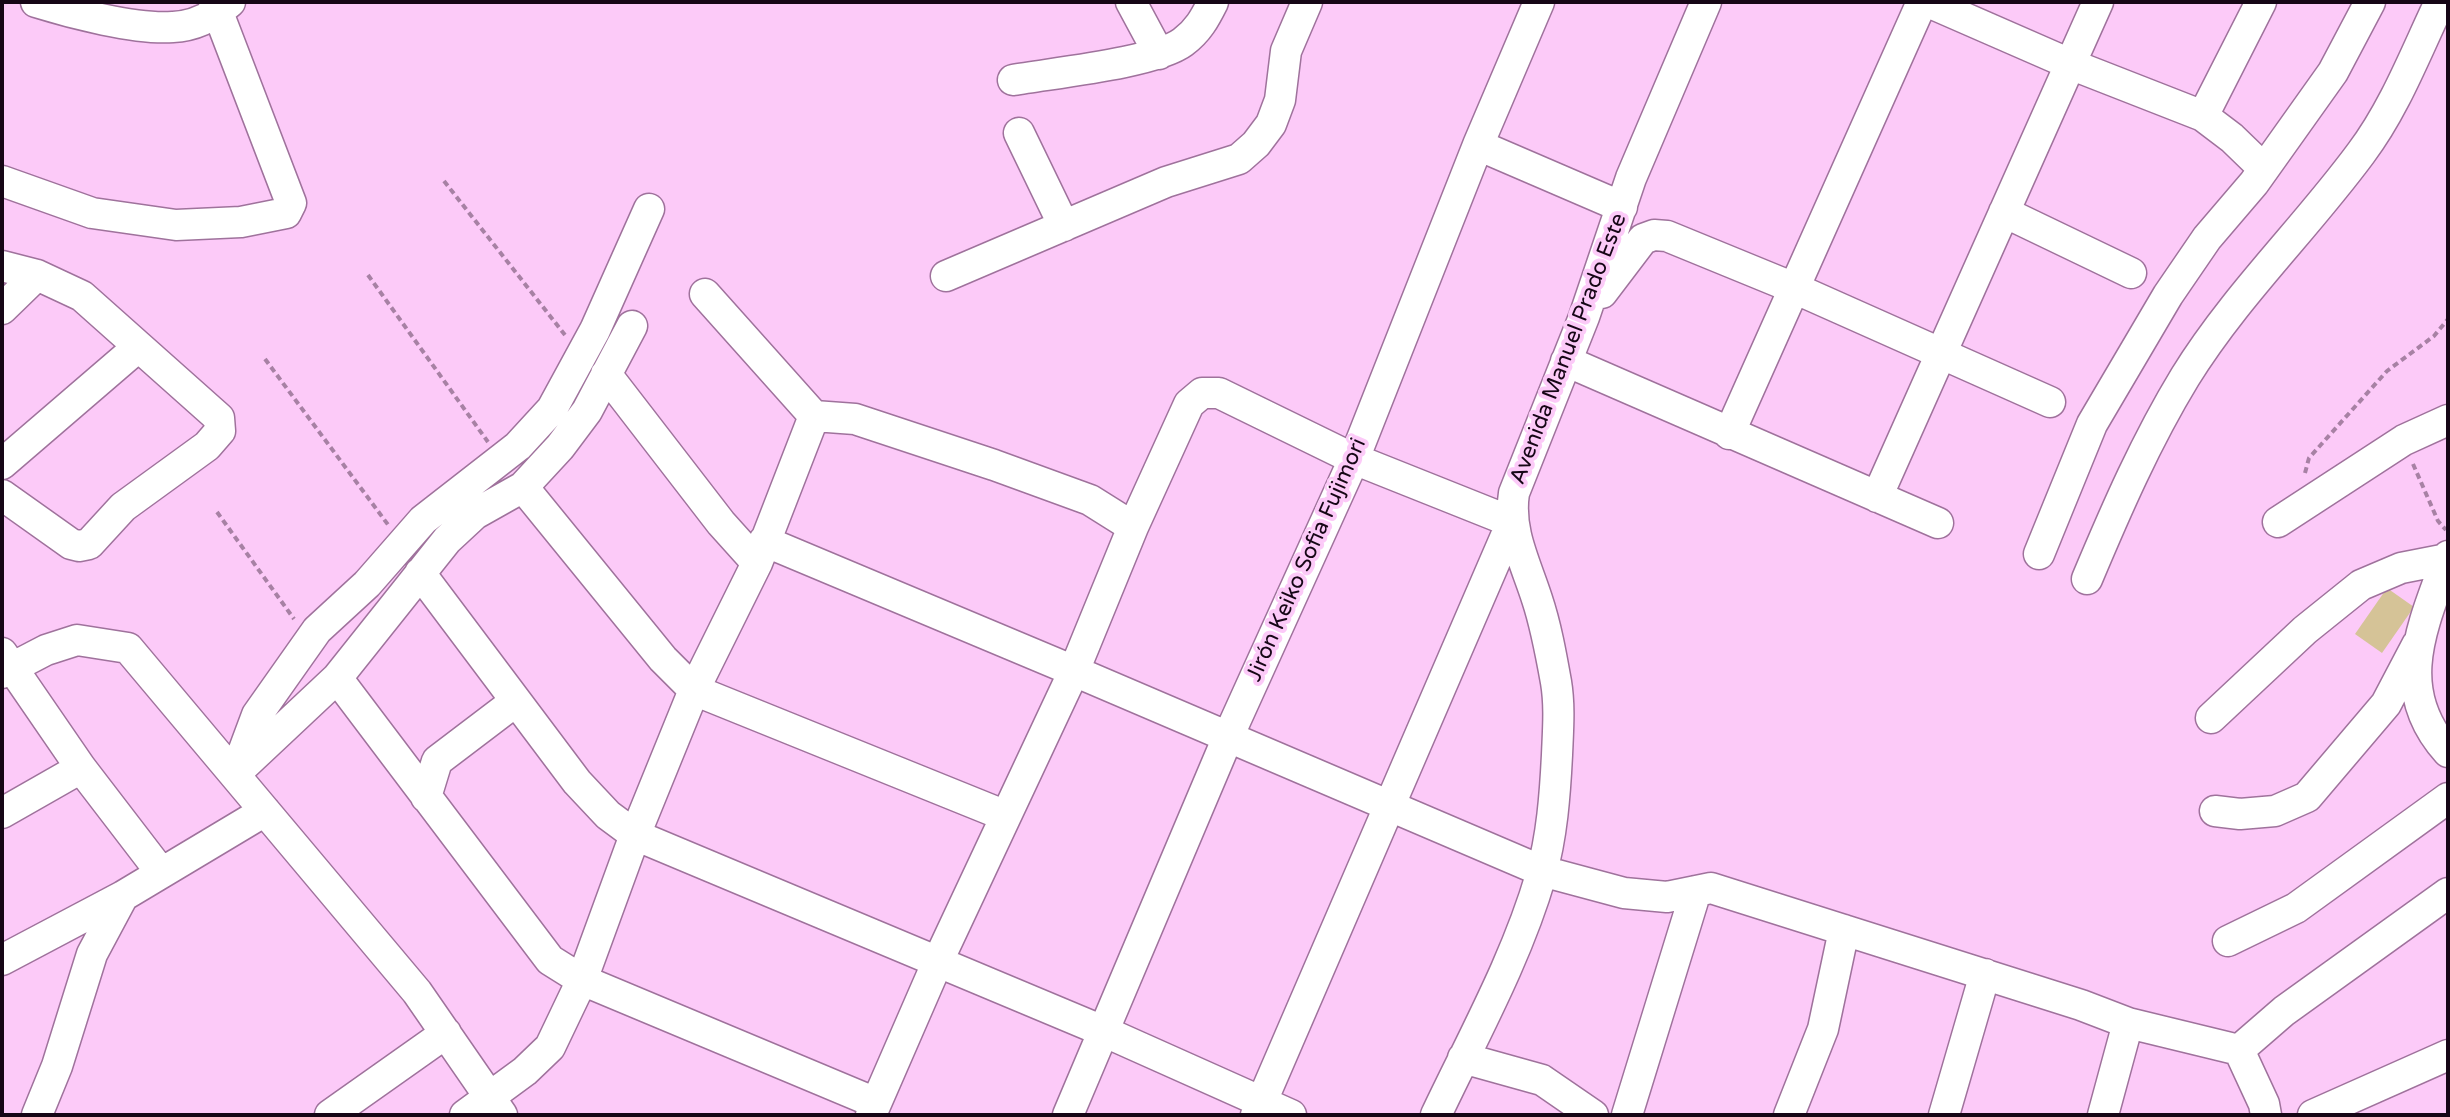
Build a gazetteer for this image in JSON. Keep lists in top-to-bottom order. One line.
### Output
{"streets":{"street":["Avenida Manuel Prado Este","Jirón Keiko Sofia Fujimori"]}}
